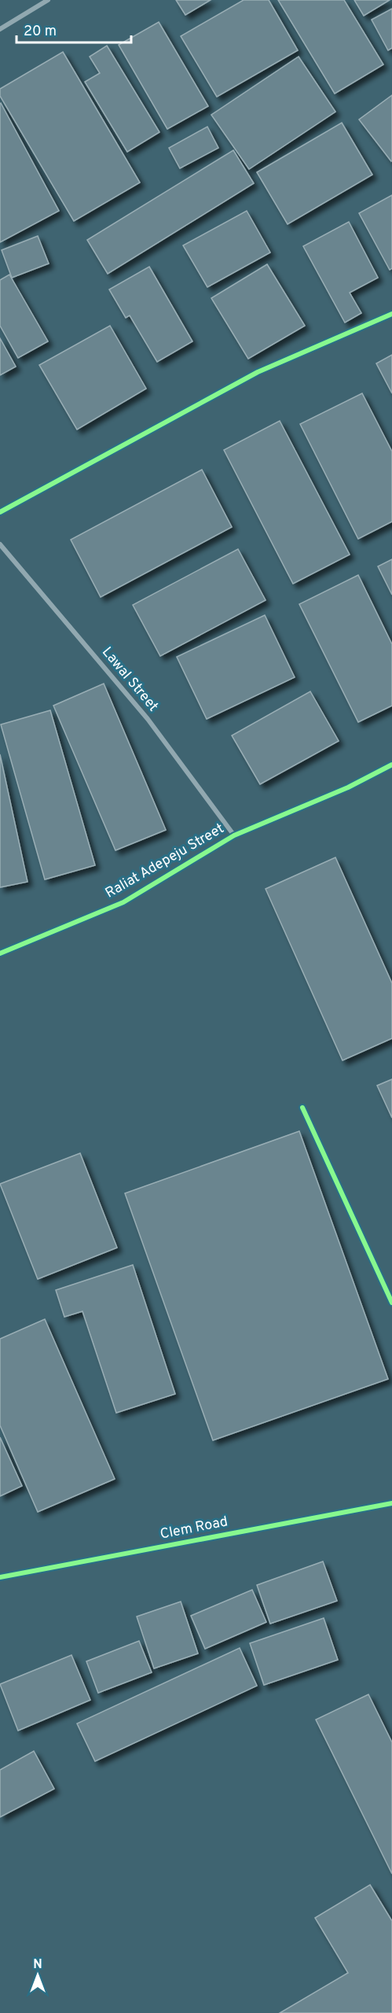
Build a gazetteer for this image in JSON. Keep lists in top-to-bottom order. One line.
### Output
{"streets":{"street":["Lawal Street","Raliat Adepeju Street","Clem Road"]},"crossings":[["Lawal Street","Raliat Adepeju Street"]],"scale_bar":"20 m","north":"top"}
